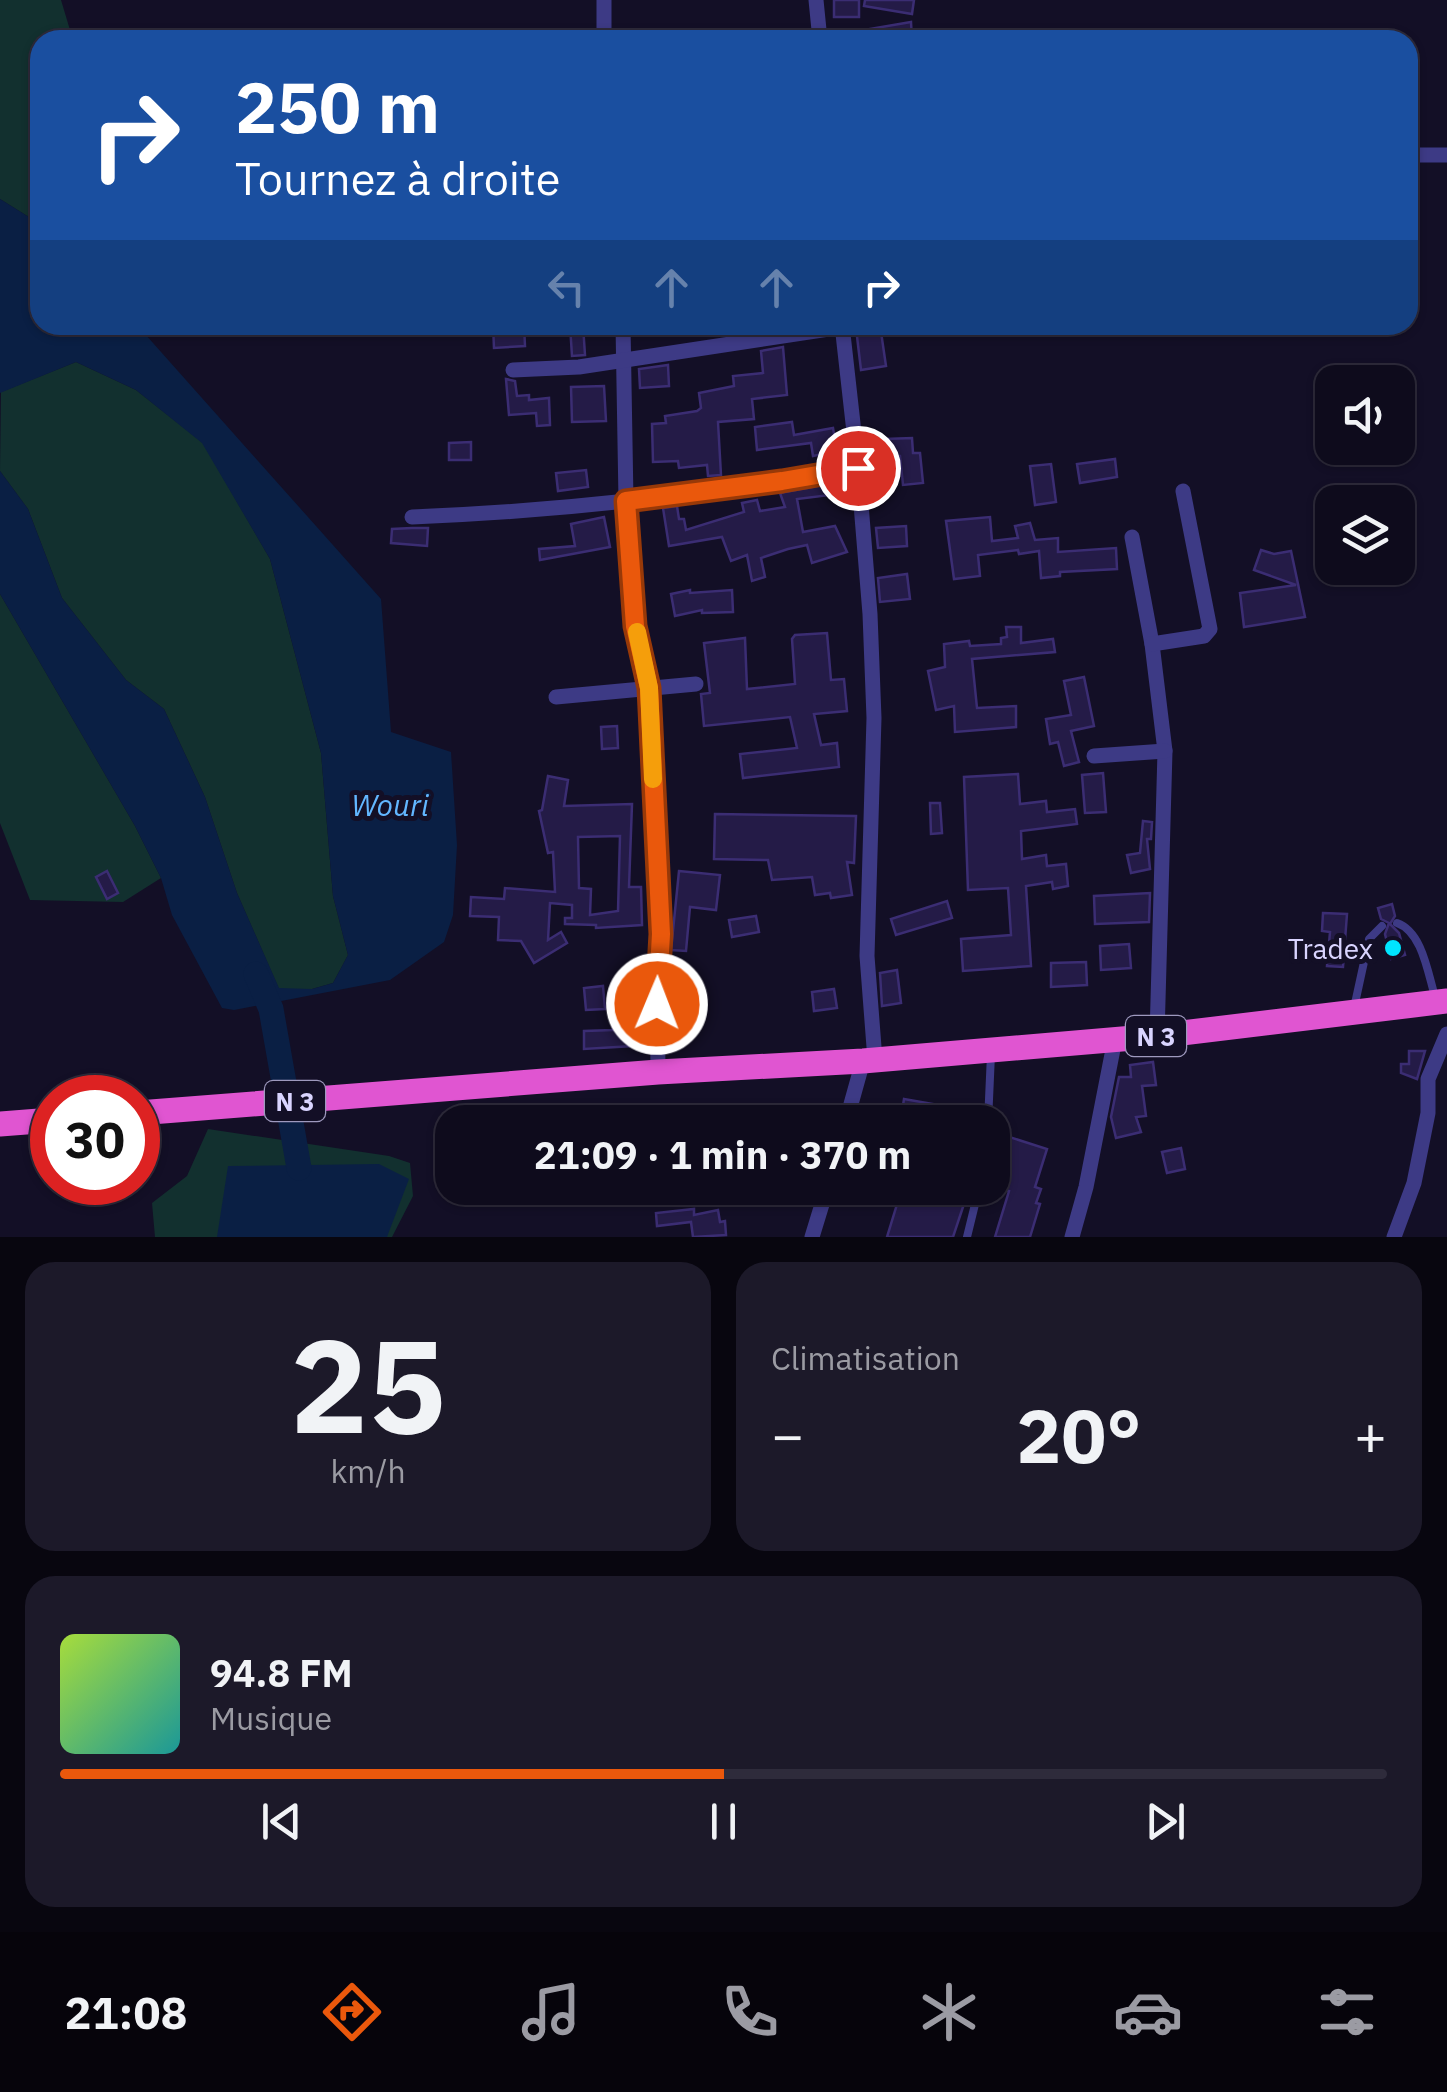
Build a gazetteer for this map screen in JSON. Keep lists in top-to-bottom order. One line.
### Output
{"streets":{"highway":["N 3"]},"water":["Wouri"],"places":["Tradex"],"page":{"turn":["250 m","Tournez à droite"],"limit":"30","trip":"21:09 · 1 min · 370 m","tile":[["25","km/h"],"Climatisation"],"heat":["−","20°","+"],"song":["94.8 FM","Musique"],"tabs":"21:08"}}
